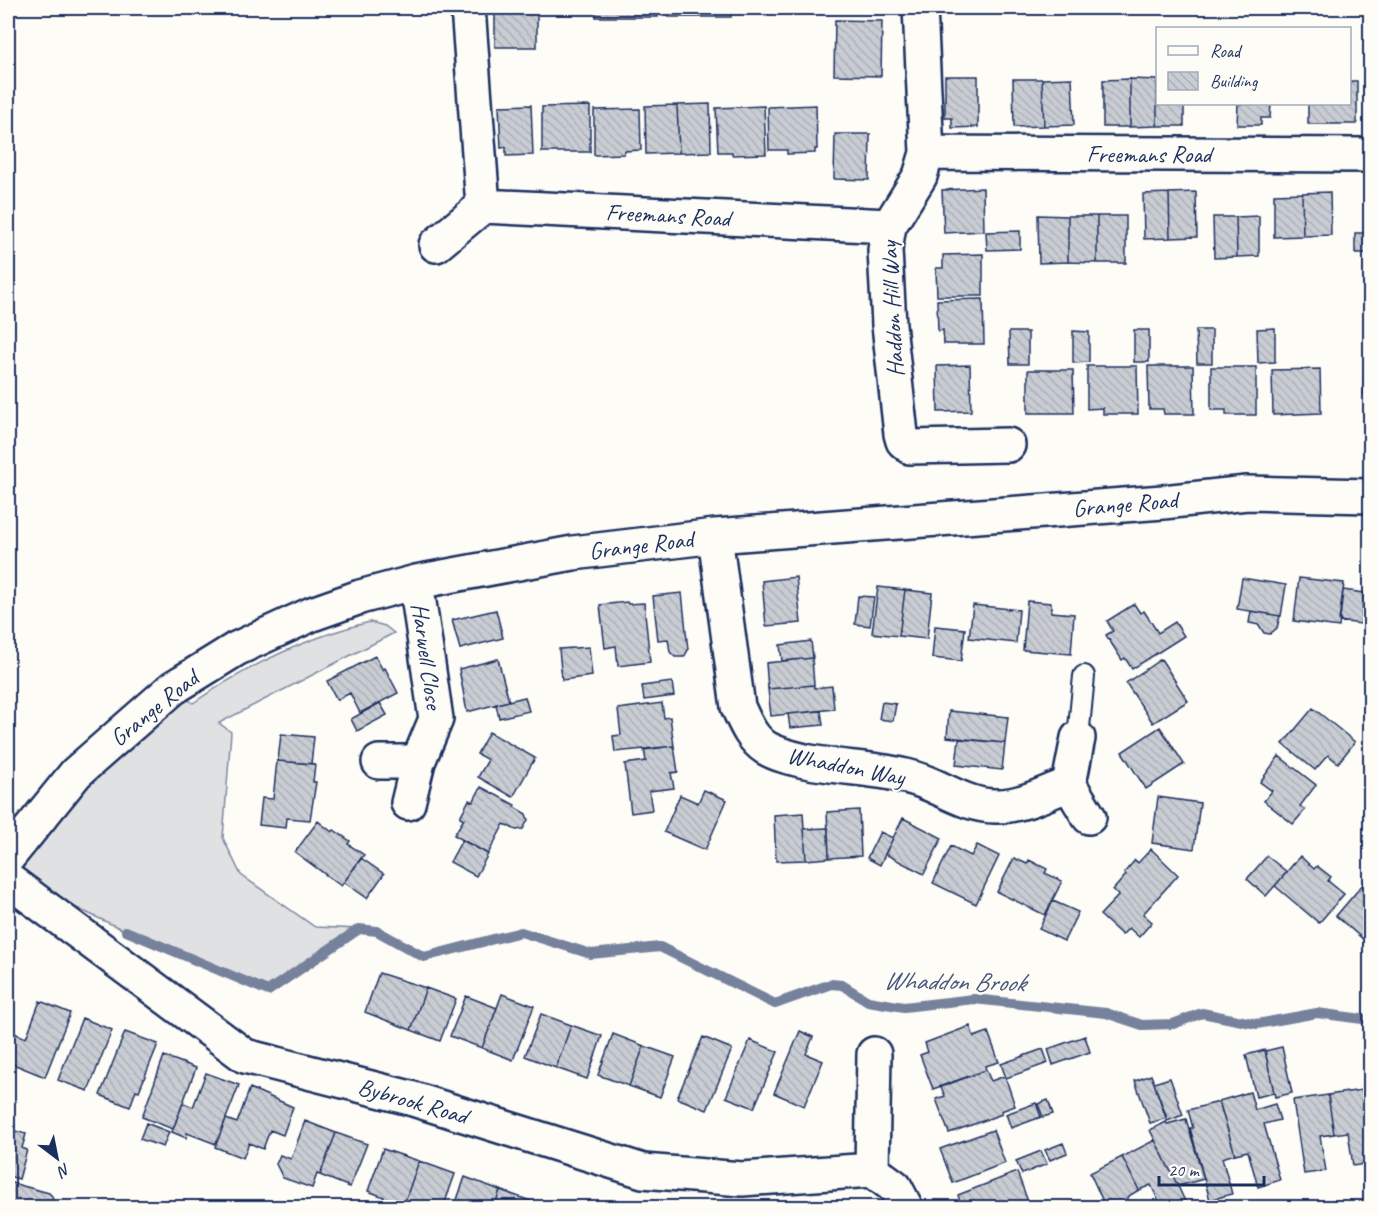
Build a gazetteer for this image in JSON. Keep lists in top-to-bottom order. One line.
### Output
{"streets":{"street":["Freemans Road","Haddon Hill Way","Grange Road","Harwell Close","Whaddon Way","Bybrook Road"]},"crossings":[["Freemans Road","Haddon Hill Way"],["Grange Road","Harwell Close"],["Grange Road","Whaddon Way"]],"water":["Whaddon Brook"],"legend":["Road","Building"],"scale_bar":"20 m","north":"bottom right"}
